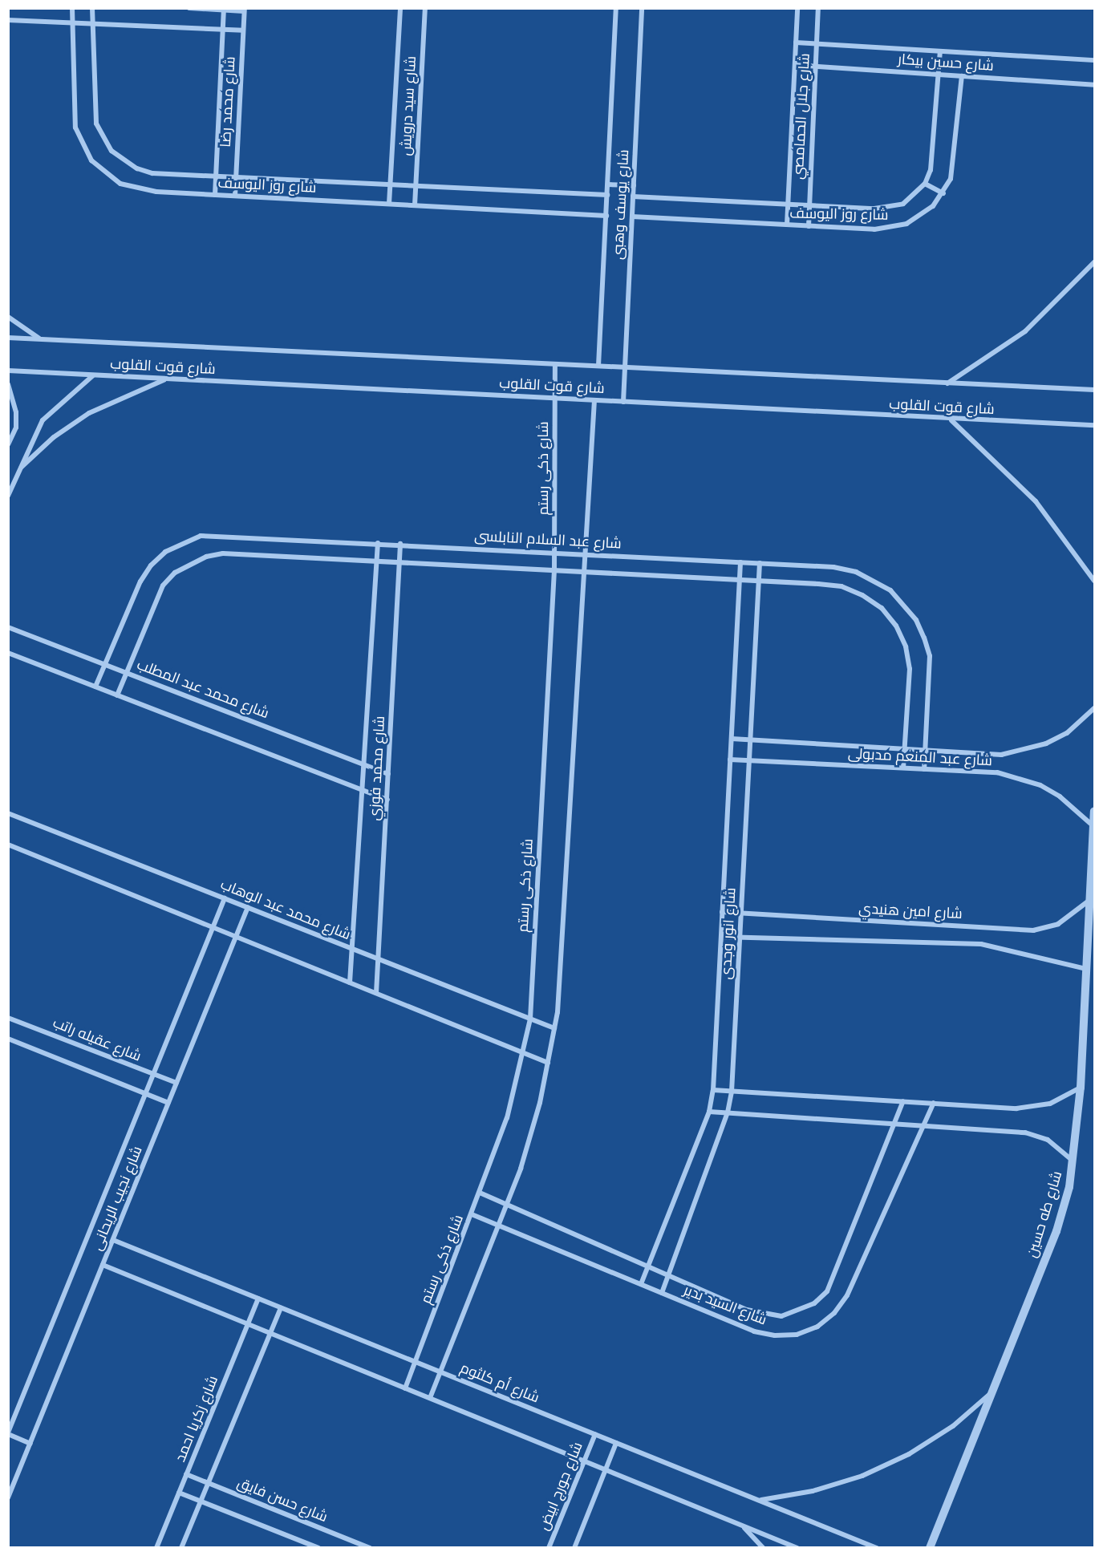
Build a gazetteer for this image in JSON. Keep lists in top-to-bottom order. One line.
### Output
{"streets":{"street":["شارع حسين بيكار","شارع محمد رضا","شارع سيد درويش","شارع جلال الحمامصي","شارع روز اليوسف","شارع يوسف وهبى","شارع قوت القلوب","شارع ذكى رستم","شارع عبد السلام النابلسى","شارع محمد عبد المطلب","شارع عبد المنعم مدبولى","شارع محمد فوزي","شارع محمد عبد الوهاب","شارع امين هنيدي","شارع انور وجدى","شارع عقيله راتب","شارع نجيب الريحانى","شارع طه حسين","شارع السيد بدير","شارع أم كلثوم","شارع زكريا احمد","شارع جورج ابيض","شارع حسن فايق"]},"crossings":[["شارع حسين بيكار","شارع جلال الحمامصي"],["شارع حسين بيكار","شارع روز اليوسف"],["شارع محمد رضا","شارع روز اليوسف"],["شارع سيد درويش","شارع روز اليوسف"],["شارع جلال الحمامصي","شارع روز اليوسف"],["شارع روز اليوسف","شارع يوسف وهبى"],["شارع يوسف وهبى","شارع قوت القلوب"],["شارع قوت القلوب","شارع ذكى رستم"],["شارع ذكى رستم","شارع عبد السلام النابلسى"],["شارع ذكى رستم","شارع محمد عبد الوهاب"],["شارع ذكى رستم","شارع السيد بدير"],["شارع ذكى رستم","شارع أم كلثوم"],["شارع عبد السلام النابلسى","شارع محمد عبد المطلب"],["شارع عبد السلام النابلسى","شارع عبد المنعم مدبولى"],["شارع عبد السلام النابلسى","شارع محمد فوزي"],["شارع عبد السلام النابلسى","شارع انور وجدى"],["شارع محمد عبد المطلب","شارع محمد فوزي"],["شارع عبد المنعم مدبولى","شارع انور وجدى"],["شارع عبد المنعم مدبولى","شارع طه حسين"],["شارع محمد فوزي","شارع محمد عبد الوهاب"],["شارع محمد عبد الوهاب","شارع نجيب الريحانى"],["شارع امين هنيدي","شارع انور وجدى"],["شارع امين هنيدي","شارع طه حسين"],["شارع انور وجدى","شارع السيد بدير"],["شارع عقيله راتب","شارع نجيب الريحانى"],["شارع نجيب الريحانى","شارع أم كلثوم"],["شارع أم كلثوم","شارع زكريا احمد"],["شارع أم كلثوم","شارع جورج ابيض"],["شارع زكريا احمد","شارع حسن فايق"]]}
